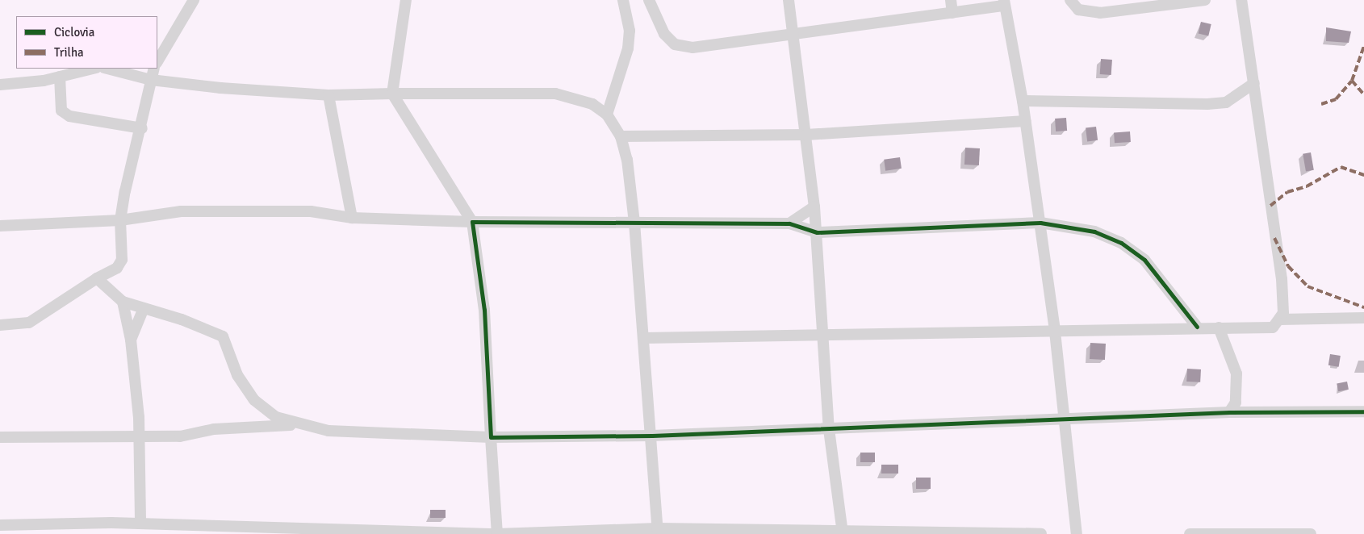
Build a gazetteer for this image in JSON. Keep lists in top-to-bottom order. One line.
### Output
{"legend":["Ciclovia","Trilha"]}
